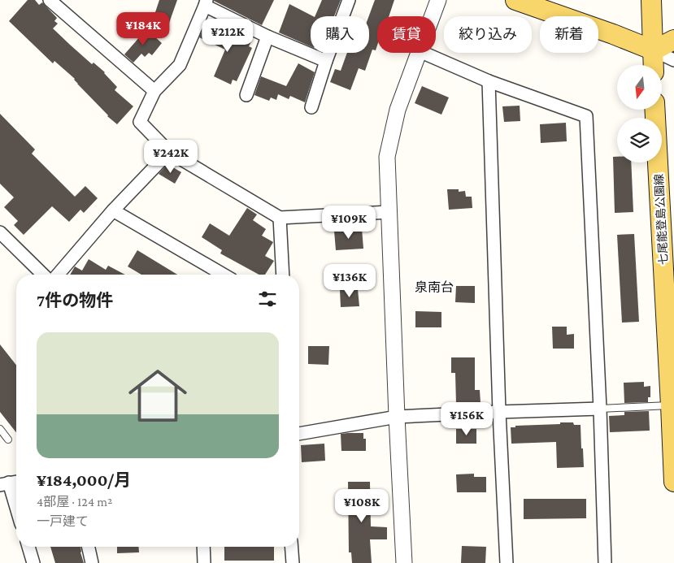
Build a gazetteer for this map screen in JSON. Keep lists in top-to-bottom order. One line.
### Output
{"streets":{"main road":["七尾能登島公園線"]},"districts":["泉南台"],"north":"bottom","page":{"price":["¥184K","¥212K","¥242K","¥109K","¥136K","¥156K","¥108K"],"chip":["購入","賃貸","絞り込み","新着"],"heading":"7件の物件","list":[{"name":"¥184,000/月","note":"4部屋 · 124 m² · 一戸建て"}]}}
